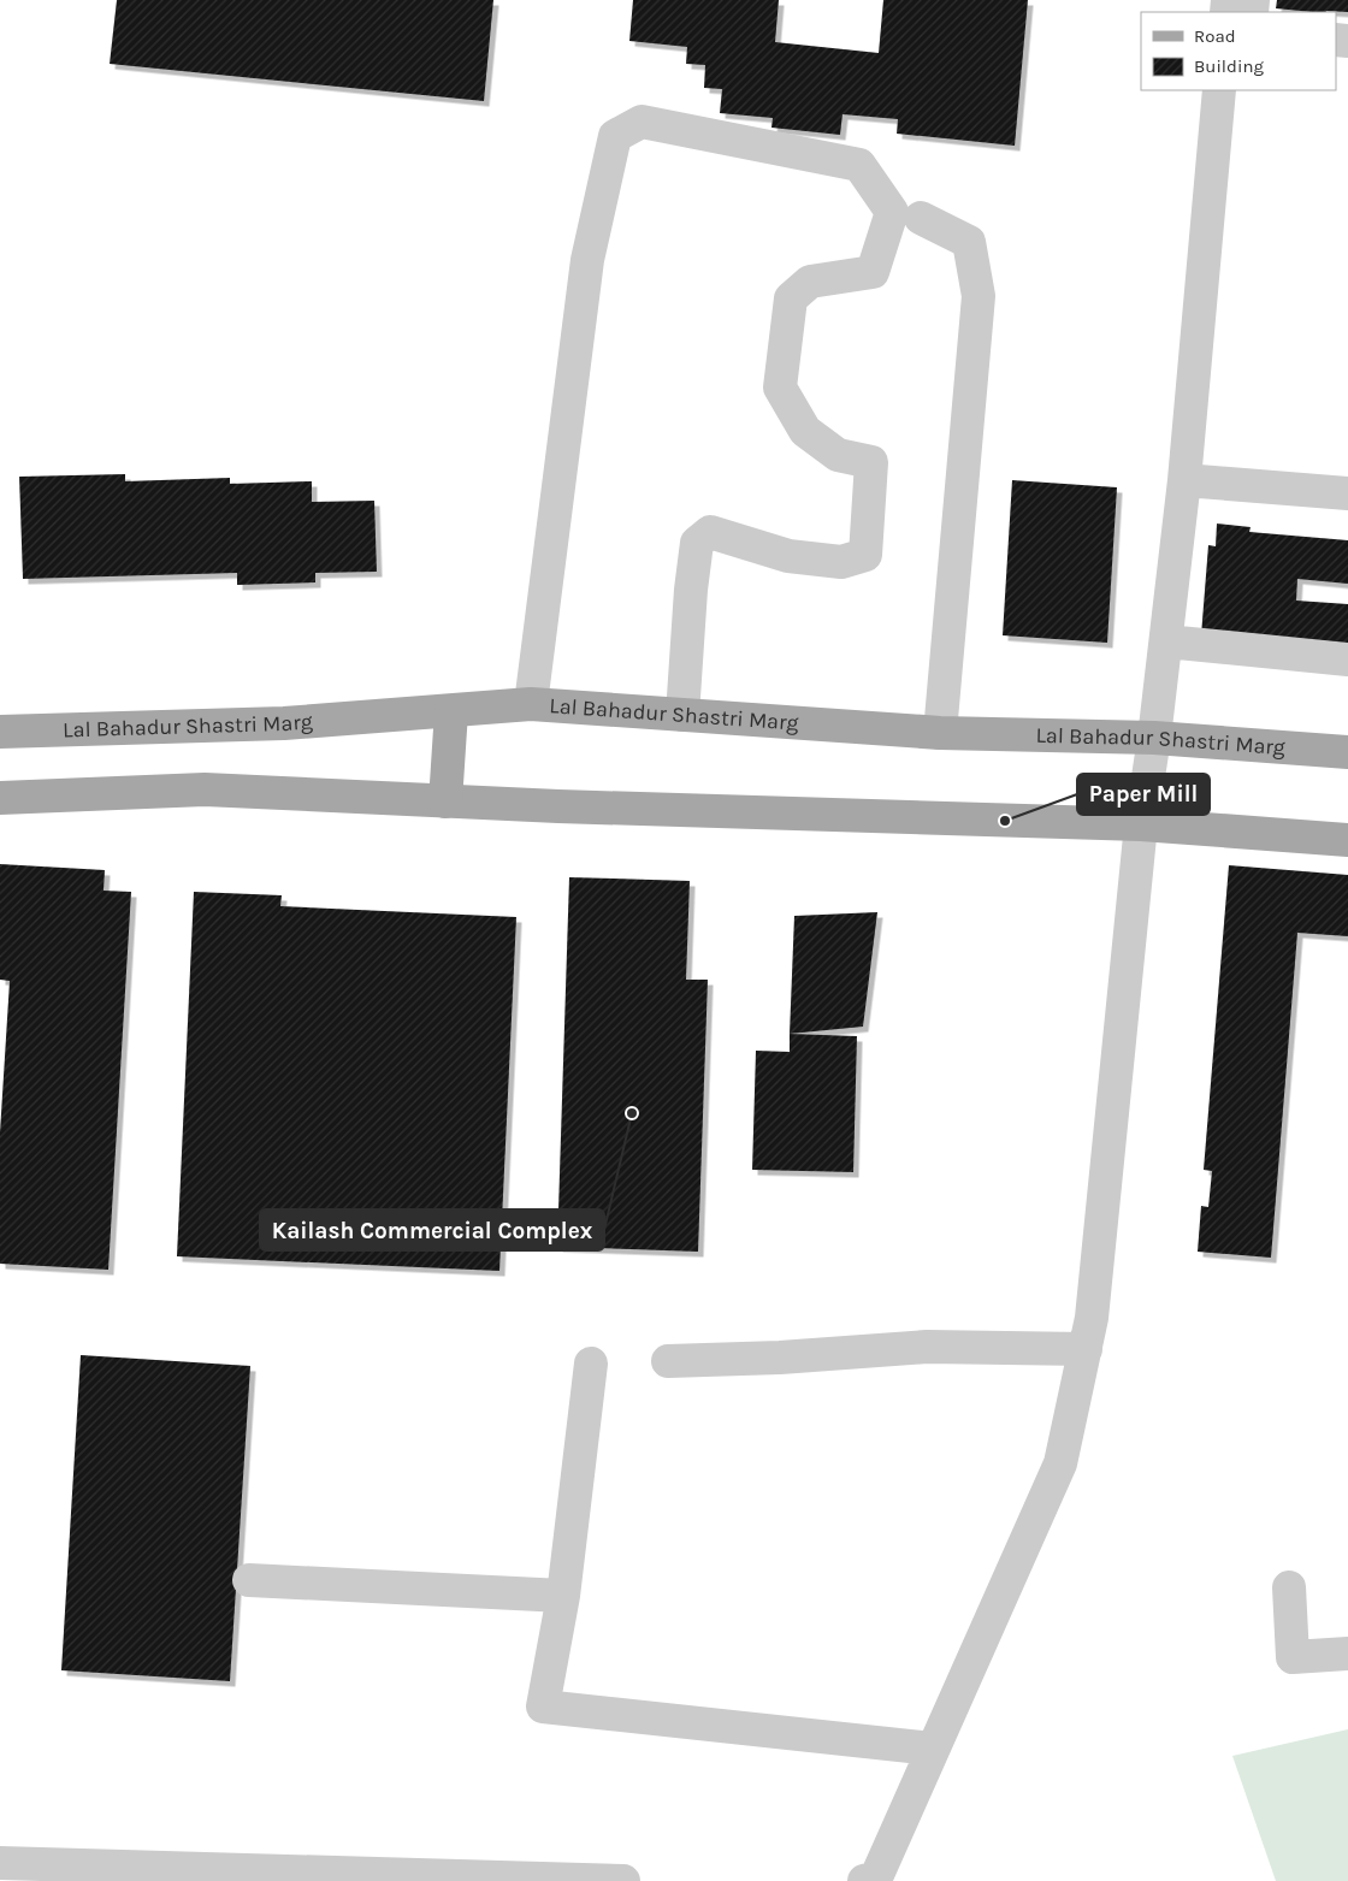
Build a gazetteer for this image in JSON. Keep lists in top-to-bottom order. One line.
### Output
{"streets":{"main road":["Lal Bahadur Shastri Marg"]},"places":["Paper Mill","Kailash Commercial Complex"],"legend":["Road","Building"]}
